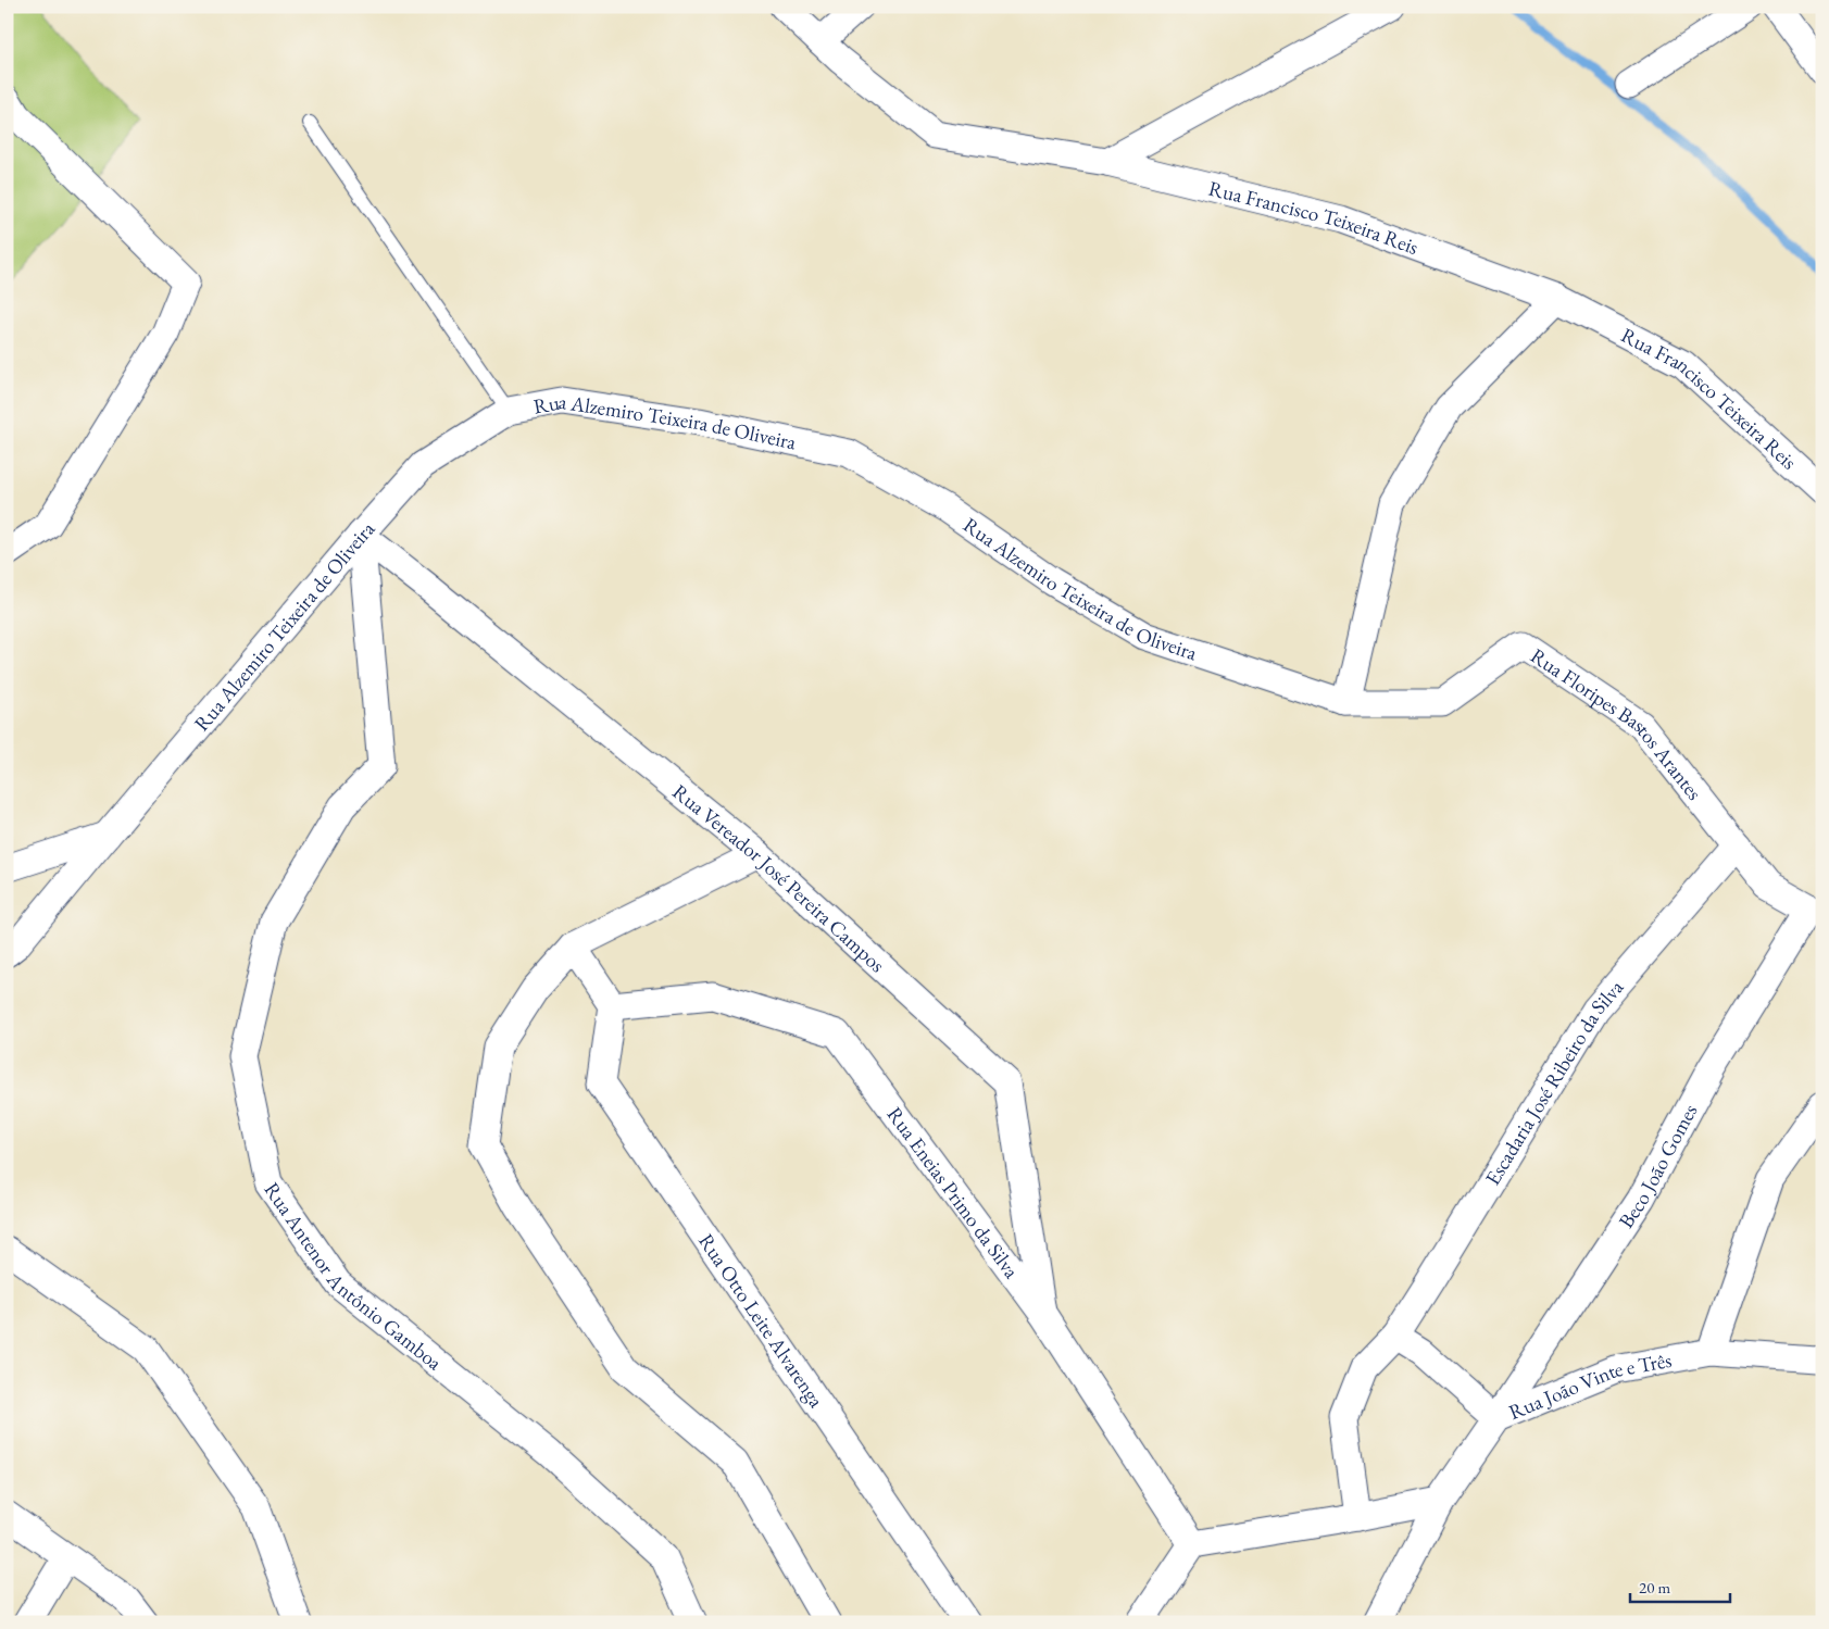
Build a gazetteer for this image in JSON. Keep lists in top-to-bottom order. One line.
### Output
{"streets":{"street":["Rua Francisco Teixeira Reis","Rua Alzemiro Teixeira de Oliveira","Rua Floripes Bastos Arantes","Rua Vereador José Pereira Campos","Escadaria José Ribeiro da Silva","Beco João Gomes","Rua Eneias Primo da Silva","Rua Antenor Antônio Gamboa","Rua Otto Leite Alvarenga","Rua João Vinte e Três"]},"crossings":[["Rua Alzemiro Teixeira de Oliveira","Rua Floripes Bastos Arantes"],["Rua Alzemiro Teixeira de Oliveira","Rua Vereador José Pereira Campos"],["Rua Alzemiro Teixeira de Oliveira","Rua Antenor Antônio Gamboa"],["Rua Floripes Bastos Arantes","Escadaria José Ribeiro da Silva"],["Rua Floripes Bastos Arantes","Beco João Gomes"],["Rua Vereador José Pereira Campos","Rua Eneias Primo da Silva"],["Rua Vereador José Pereira Campos","Rua Antenor Antônio Gamboa"],["Beco João Gomes","Rua João Vinte e Três"],["Rua Eneias Primo da Silva","Rua Otto Leite Alvarenga"]],"scale_bar":"20 m"}
